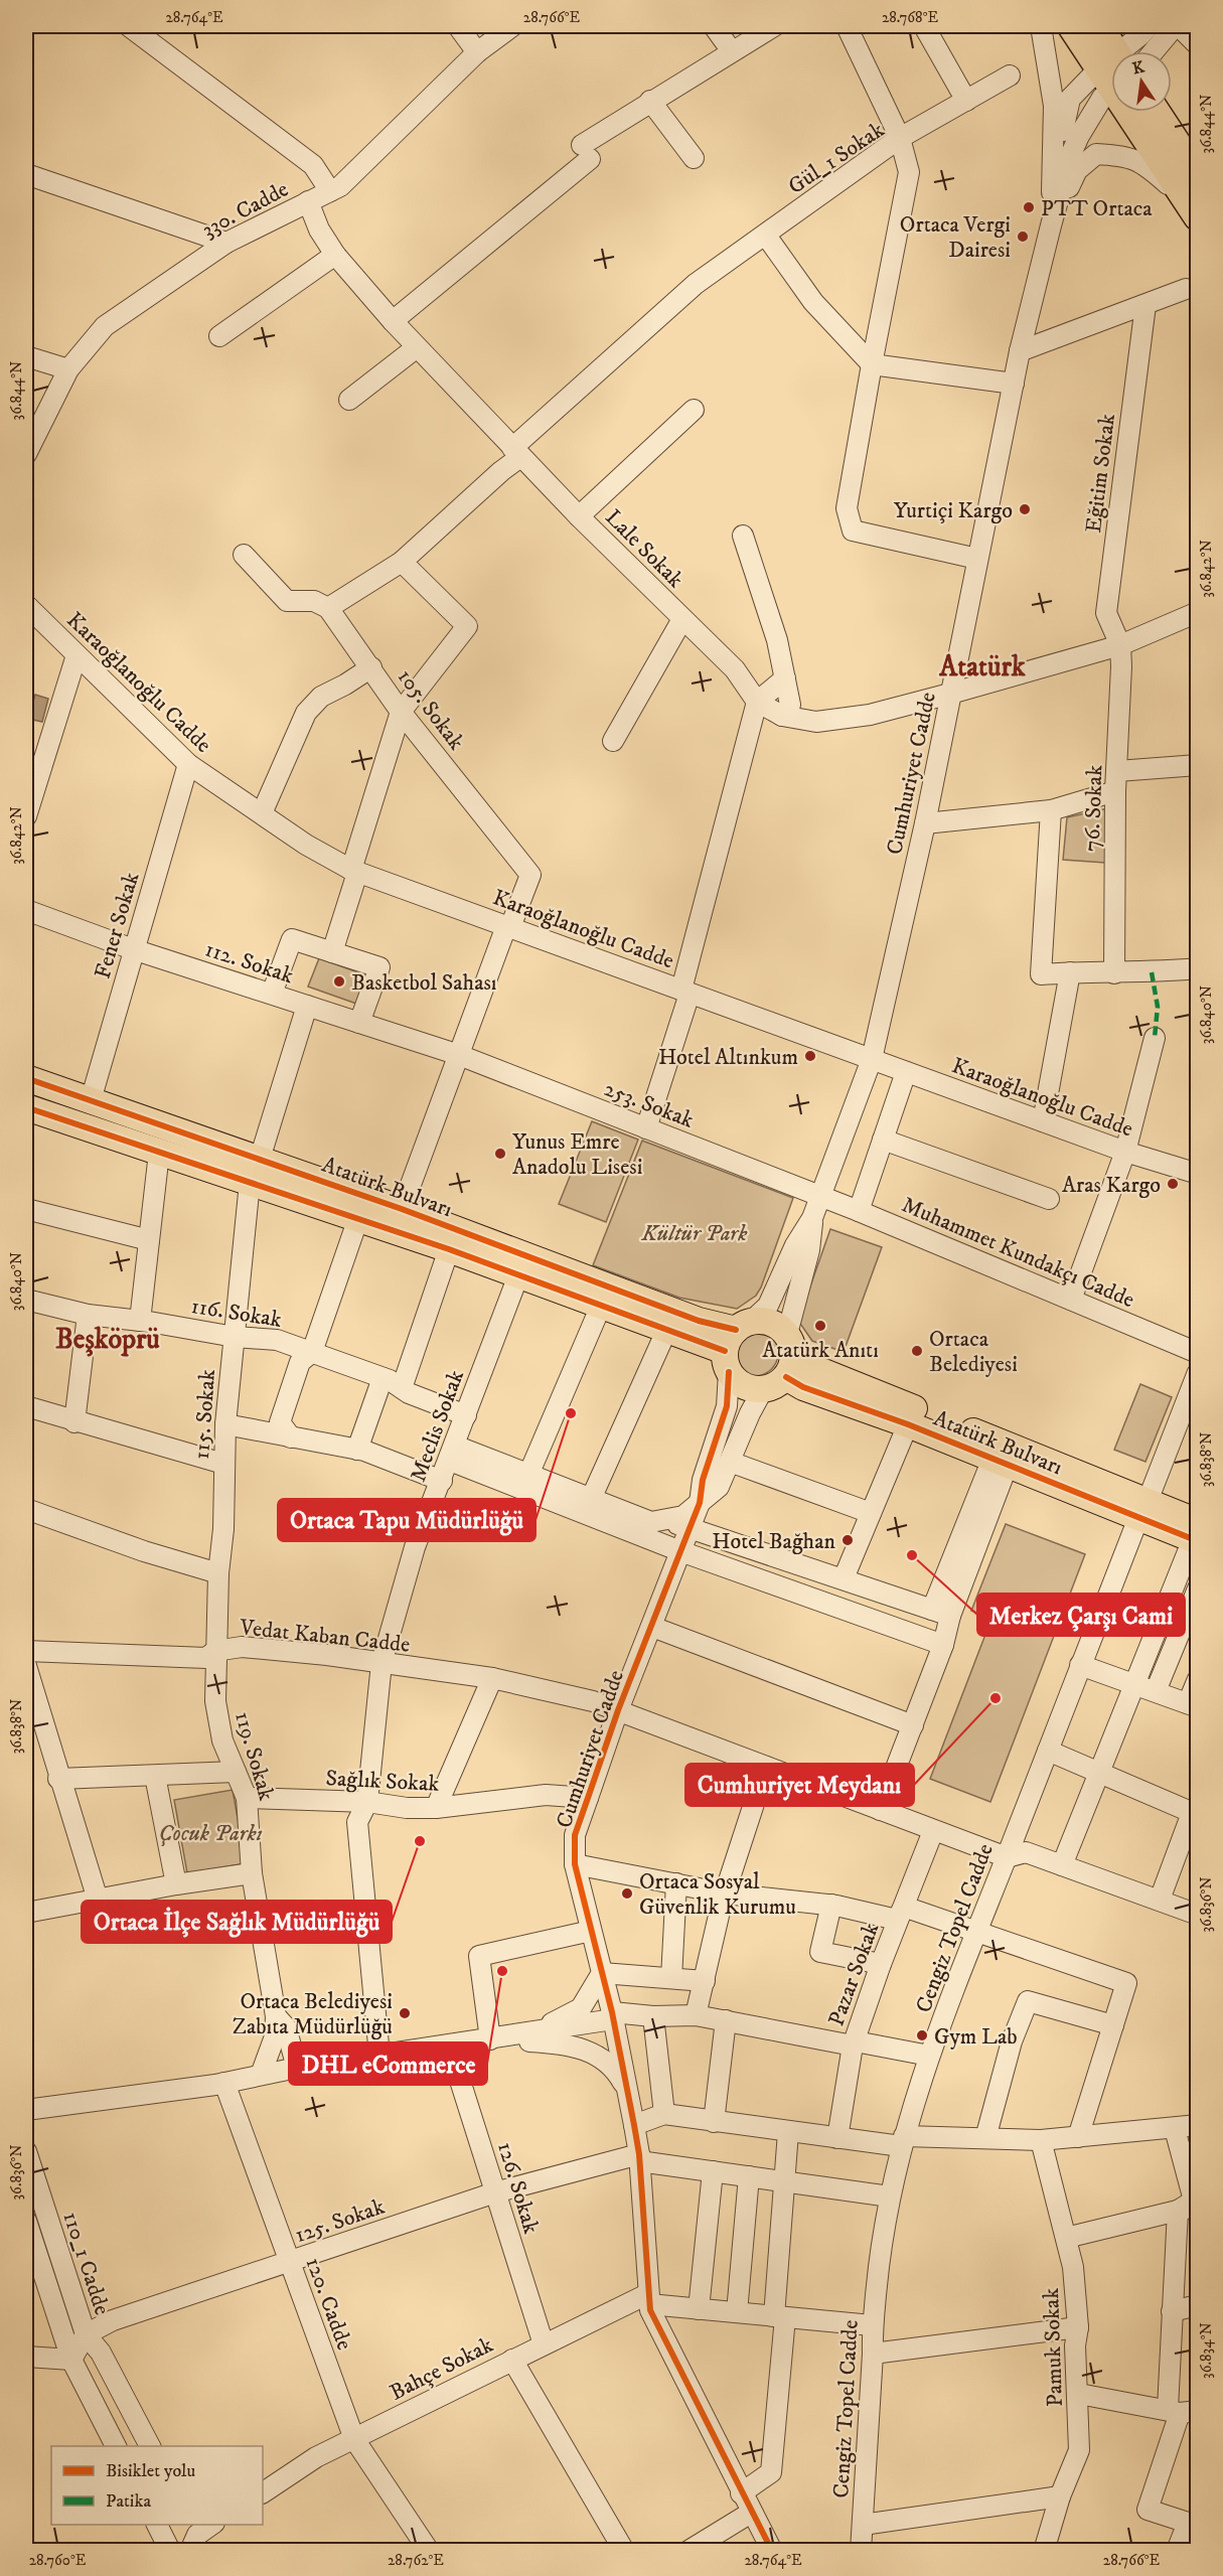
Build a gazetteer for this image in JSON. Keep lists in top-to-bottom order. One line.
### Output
{"streets":{"main road":["Atatürk Bulvarı"],"street":["Gül_1 Sokak","330. Cadde","Eğitim Sokak","Lale Sokak","Karaoğlanoğlu Cadde","105. Sokak","Cumhuriyet Cadde","76. Sokak","Fener Sokak","112. Sokak","253. Sokak","Muhammet Kundakçı Cadde","116. Sokak","115. Sokak","Meclis Sokak","Vedat Kaban Cadde","119. Sokak","Sağlık Sokak","Cengiz Topel Cadde","Pazar Sokak","126. Sokak","125. Sokak","110_1 Cadde","120. Cadde","Pamuk Sokak","Bahçe Sokak"]},"crossings":[["Gül_1 Sokak","Lale Sokak"],["Gül_1 Sokak","105. Sokak"],["Gül_1 Sokak","Cumhuriyet Cadde"],["330. Cadde","Lale Sokak"],["Eğitim Sokak","76. Sokak"],["Karaoğlanoğlu Cadde","105. Sokak"],["Karaoğlanoğlu Cadde","Cumhuriyet Cadde"],["Karaoğlanoğlu Cadde","Fener Sokak"],["Cumhuriyet Cadde","253. Sokak"],["Cumhuriyet Cadde","Atatürk Bulvarı"],["Cumhuriyet Cadde","Muhammet Kundakçı Cadde"],["Cumhuriyet Cadde","Vedat Kaban Cadde"],["Cumhuriyet Cadde","Sağlık Sokak"],["Cumhuriyet Cadde","125. Sokak"],["Cumhuriyet Cadde","Bahçe Sokak"],["Fener Sokak","112. Sokak"],["Fener Sokak","Atatürk Bulvarı"],["112. Sokak","253. Sokak"],["253. Sokak","Muhammet Kundakçı Cadde"],["Atatürk Bulvarı","115. Sokak"],["Atatürk Bulvarı","Meclis Sokak"],["Atatürk Bulvarı","Cengiz Topel Cadde"],["116. Sokak","115. Sokak"],["116. Sokak","Meclis Sokak"],["115. Sokak","Vedat Kaban Cadde"],["115. Sokak","119. Sokak"],["Meclis Sokak","Vedat Kaban Cadde"],["Meclis Sokak","Sağlık Sokak"],["Vedat Kaban Cadde","119. Sokak"],["Vedat Kaban Cadde","Cengiz Topel Cadde"],["Vedat Kaban Cadde","Pazar Sokak"],["119. Sokak","Sağlık Sokak"],["126. Sokak","125. Sokak"],["126. Sokak","Bahçe Sokak"],["125. Sokak","110_1 Cadde"],["125. Sokak","120. Cadde"],["120. Cadde","Bahçe Sokak"]],"districts":["Atatürk","Beşköprü"],"parks":["Kültür Park","Çocuk Parkı"],"places":["PTT Ortaca","Ortaca Vergi Dairesi","Yurtiçi Kargo","Basketbol Sahası","Hotel Altınkum","Yunus Emre Anadolu Lisesi","Aras Kargo","Atatürk Anıtı","Ortaca Belediyesi","Ortaca Tapu Müdürlüğü","Hotel Bağhan","Merkez Çarşı Cami","Cumhuriyet Meydanı","Ortaca İlçe Sağlık Müdürlüğü","Ortaca Sosyal Güvenlik Kurumu","DHL eCommerce","Ortaca Belediyesi Zabıta Müdürlüğü","Gym Lab"],"legend":["Bisiklet yolu","Patika"],"north":"top","coordinates":["28.764°E","28.766°E","28.768°E","36.844°N","36.842°N","36.840°N","36.838°N","36.836°N","36.834°N","28.760°E","28.762°E"]}
